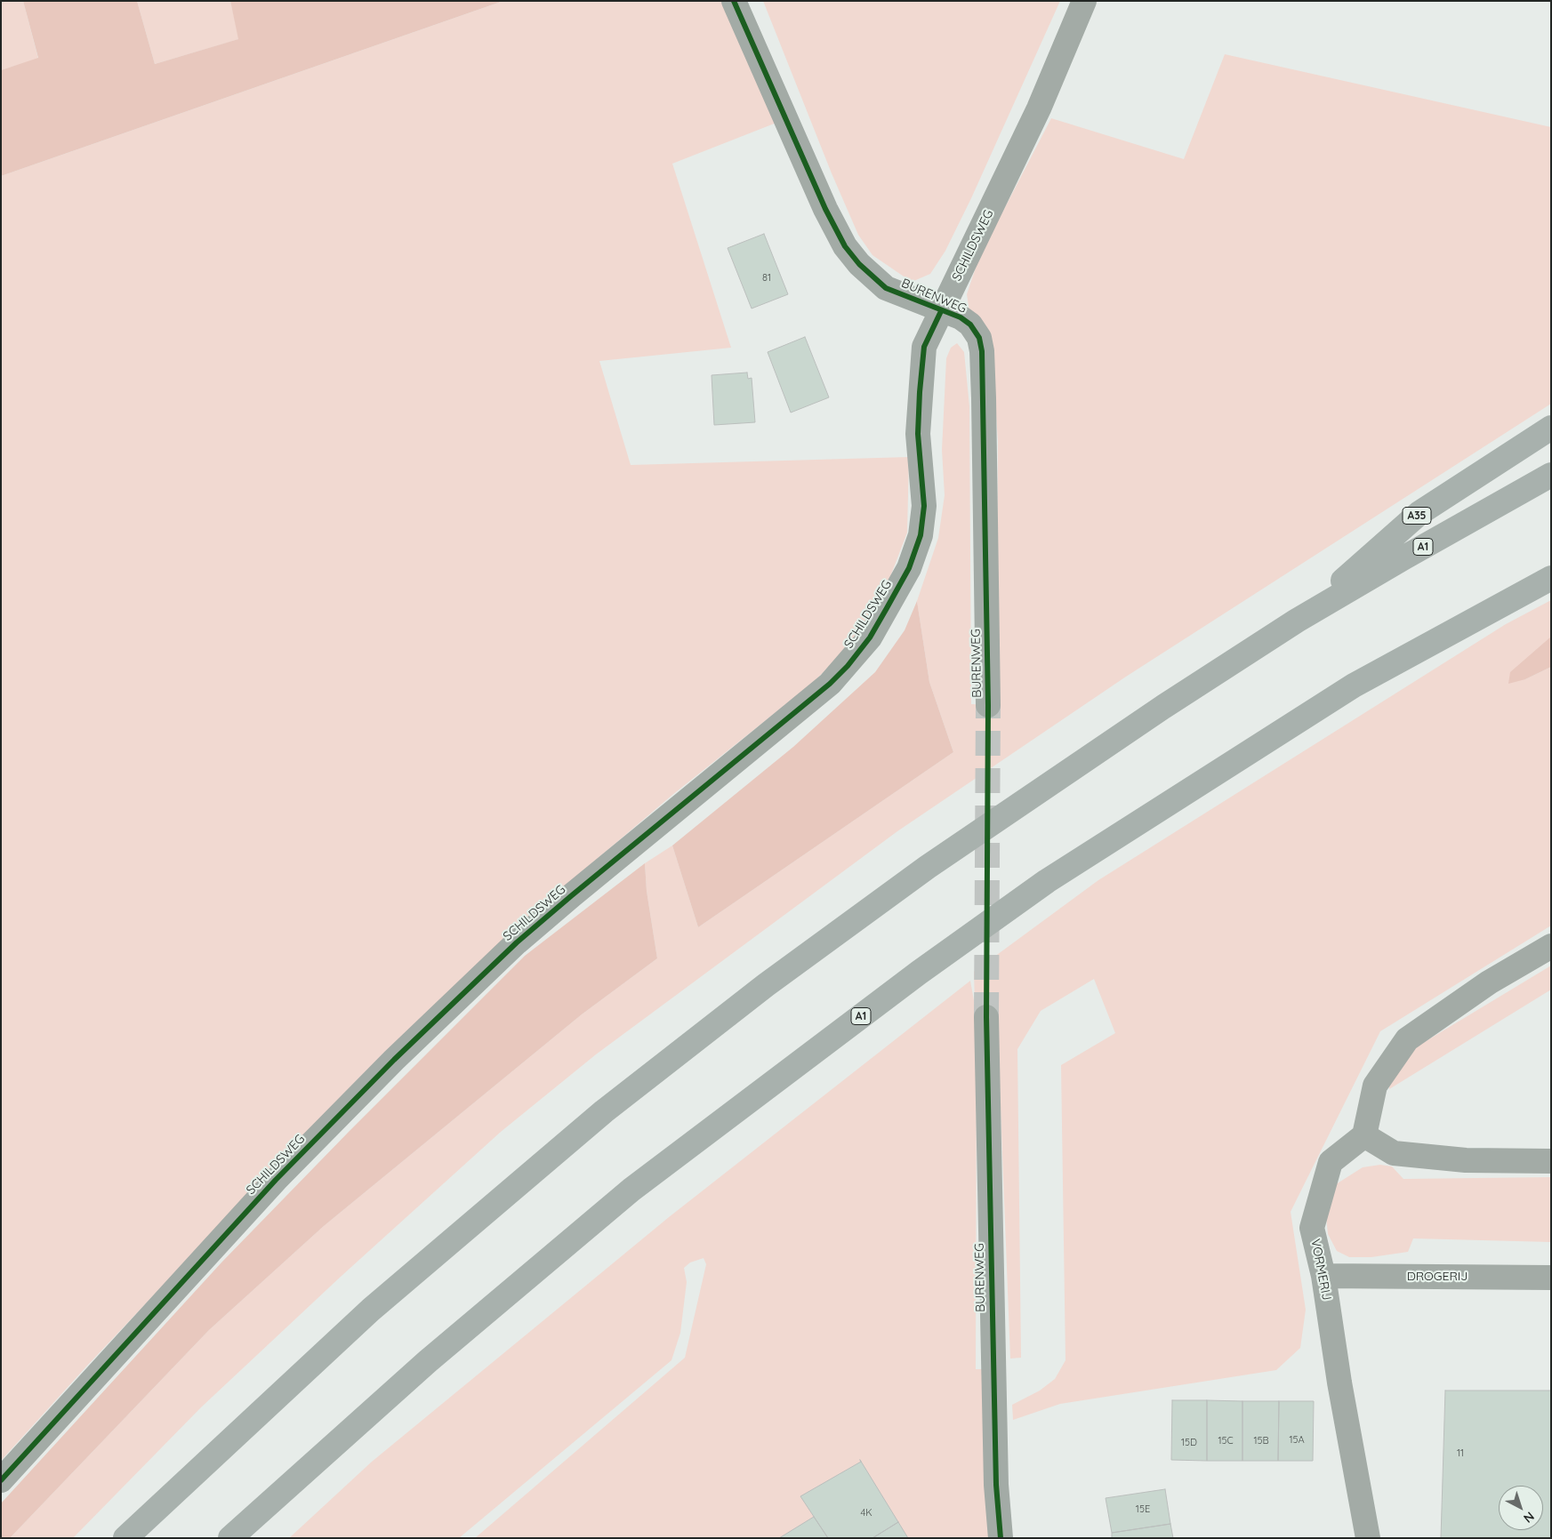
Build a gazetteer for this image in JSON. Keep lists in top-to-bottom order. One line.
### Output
{"streets":{"highway":["A35","A1"],"street":["SCHILDSWEG","BURENWEG","VORMERIJ","DROGERIJ"]},"crossings":[["SCHILDSWEG","BURENWEG"],["A35","A1"],["VORMERIJ","DROGERIJ"]],"house_numbers":["81","15A","15C","15B","15D","11","15E","4K"],"north":"bottom right"}
